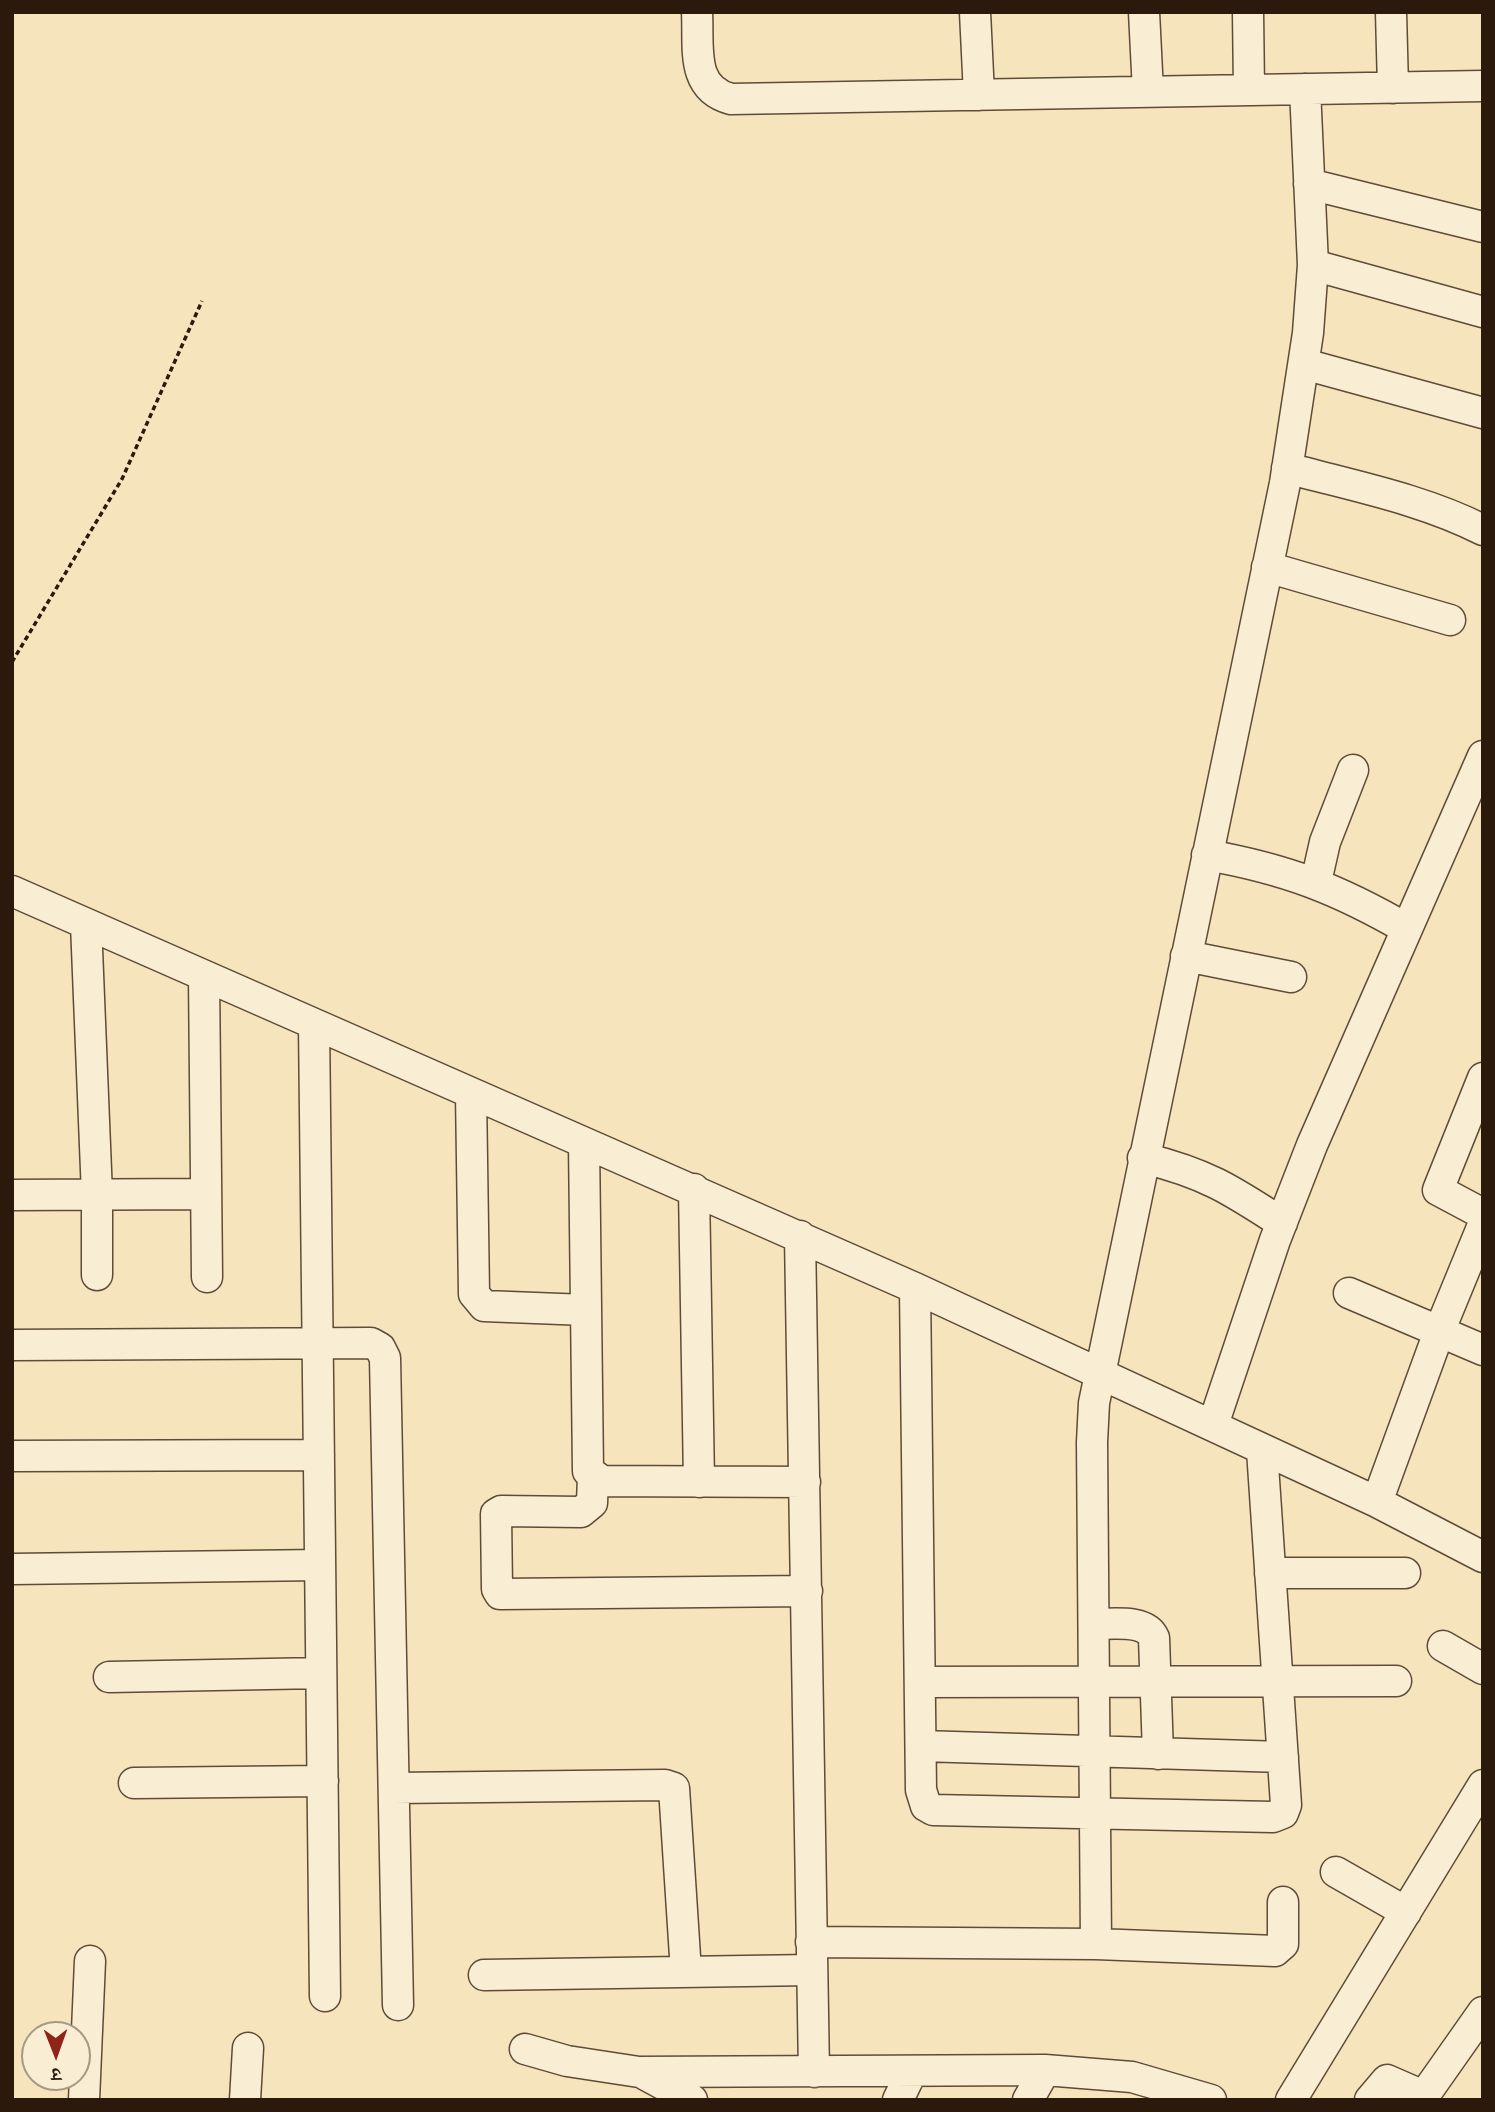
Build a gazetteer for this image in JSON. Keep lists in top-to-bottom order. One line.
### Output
{"north":"bottom"}
